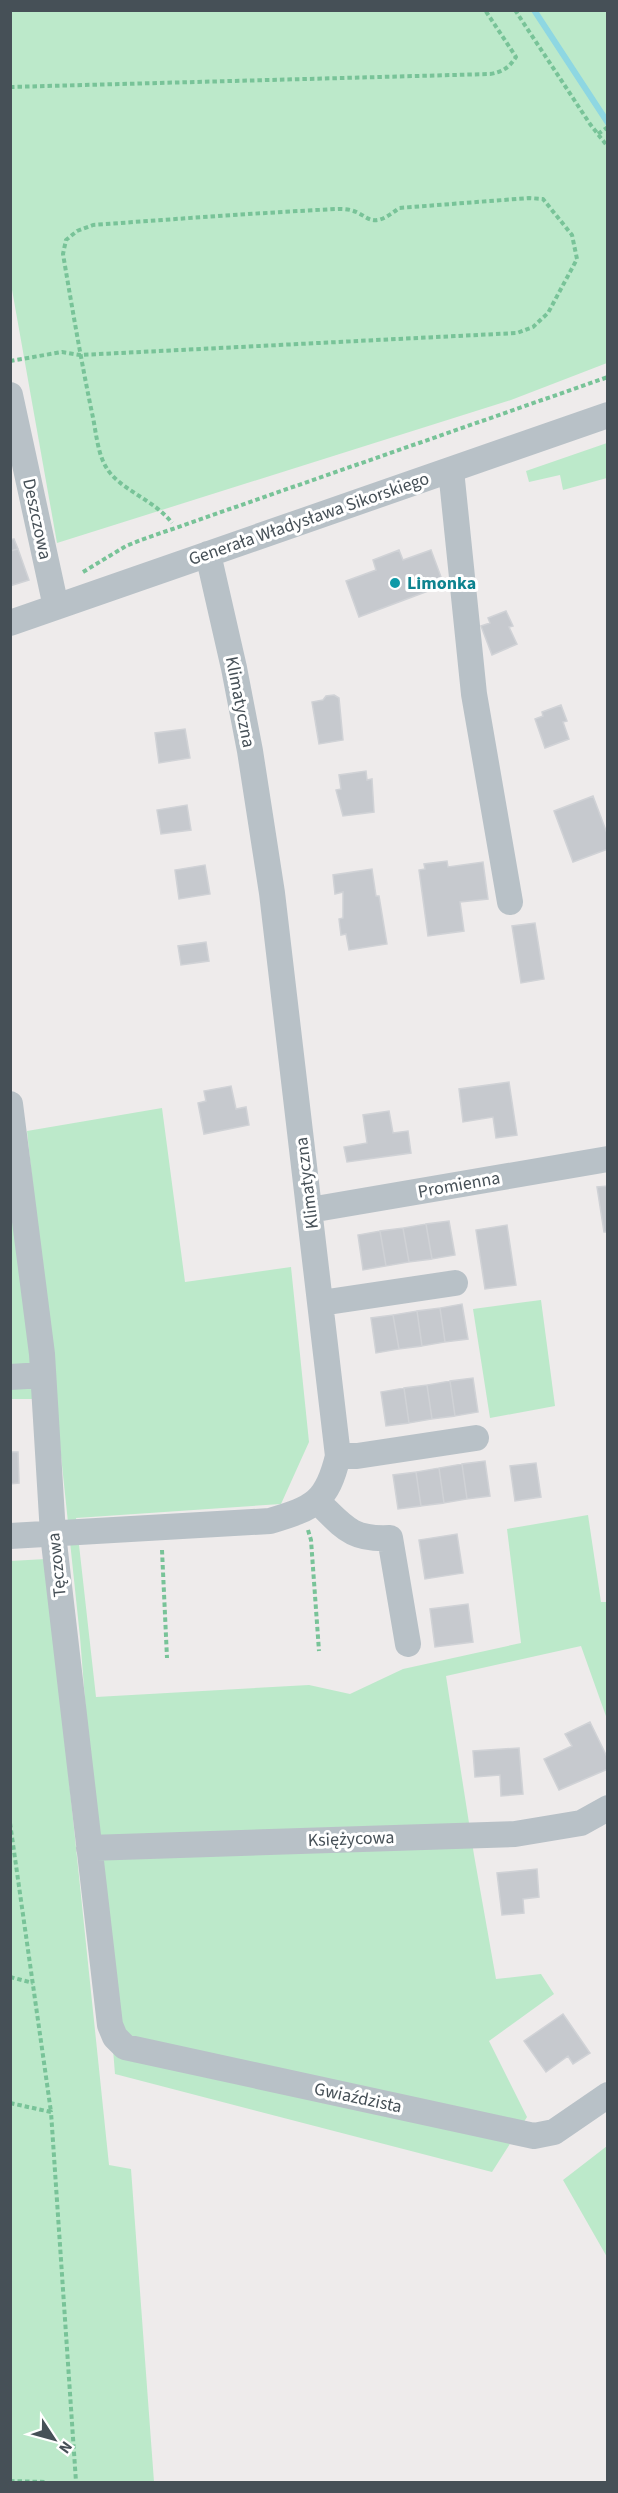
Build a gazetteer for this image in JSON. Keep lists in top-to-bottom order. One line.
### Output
{"streets":{"street":["Deszczowa","Generała Władysława Sikorskiego","Klimatyczna","Promienna","Tęczowa","Księżycowa","Gwiaździsta"]},"crossings":[["Deszczowa","Generała Władysława Sikorskiego"],["Generała Władysława Sikorskiego","Klimatyczna"],["Klimatyczna","Promienna"],["Tęczowa","Księżycowa"],["Tęczowa","Gwiaździsta"]],"places":["Limonka"],"north":"bottom right"}
